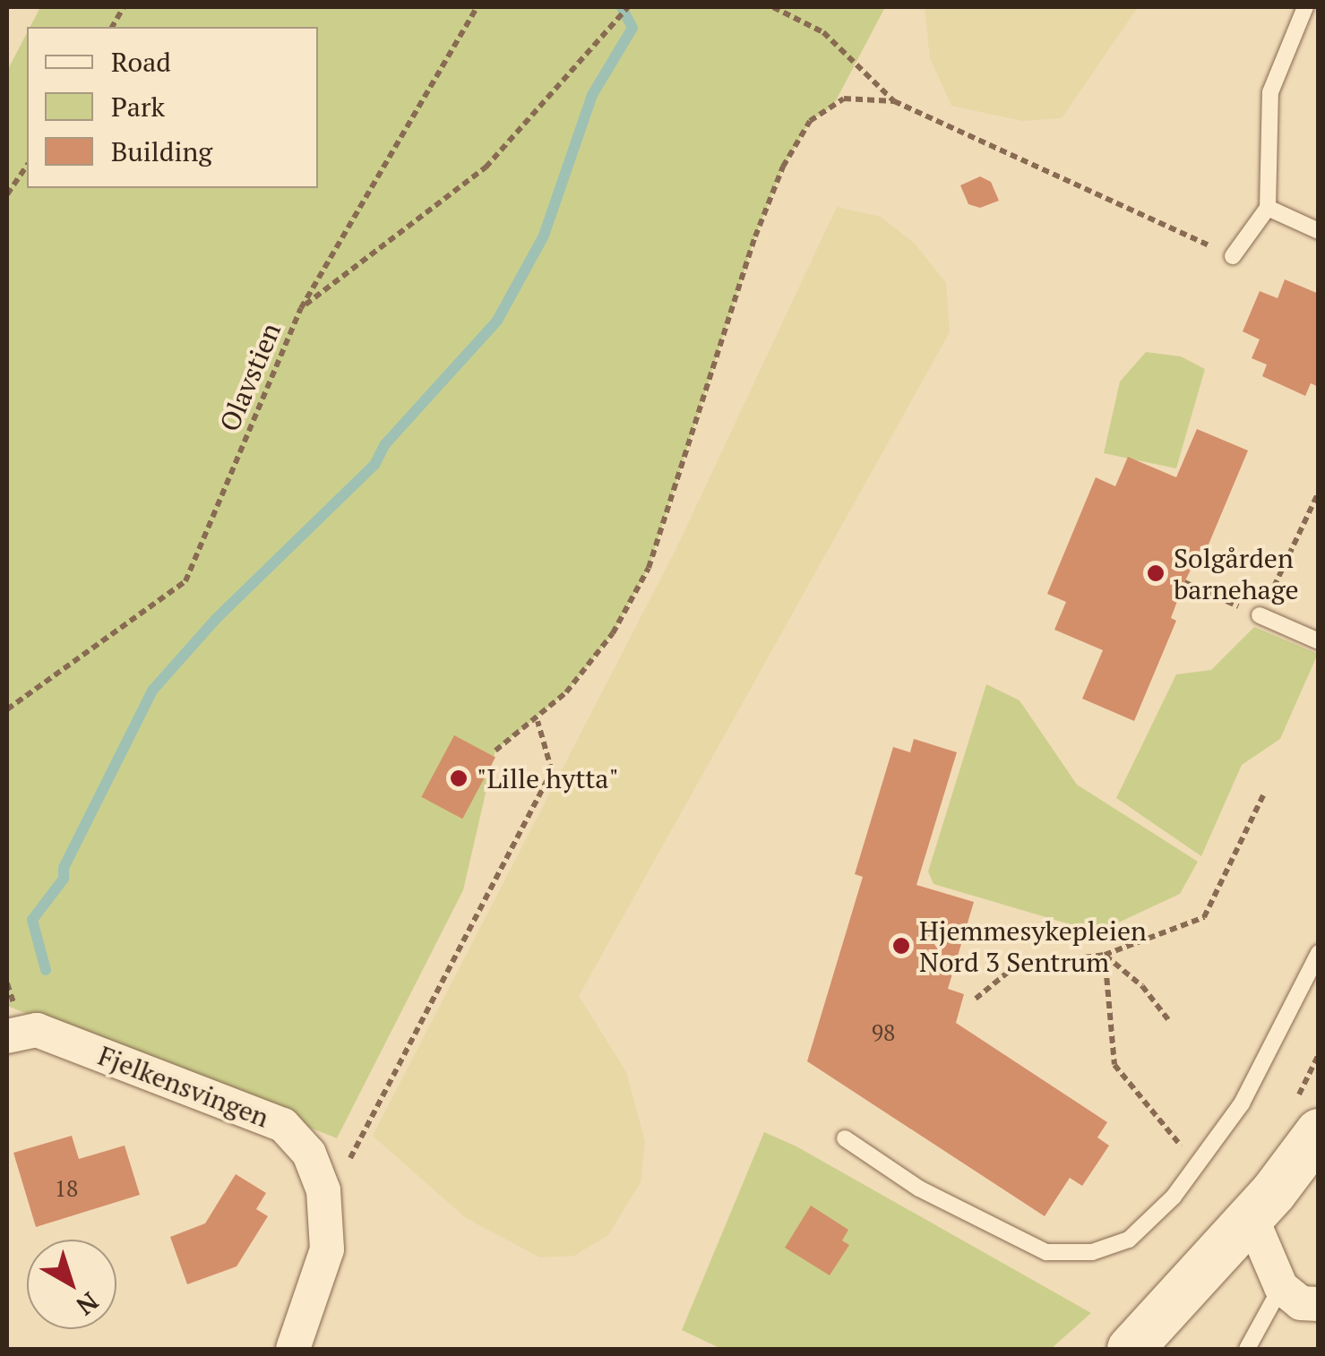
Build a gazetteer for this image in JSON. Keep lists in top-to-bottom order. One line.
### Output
{"streets":{"street":["Fjelkensvingen"],"path":["Olavstien"]},"places":["Solgården barnehage","\"Lille hytta\"","Hjemmesykepleien Nord 3 Sentrum"],"house_numbers":["98","18"],"legend":["Road","Park","Building"],"north":"bottom right"}
